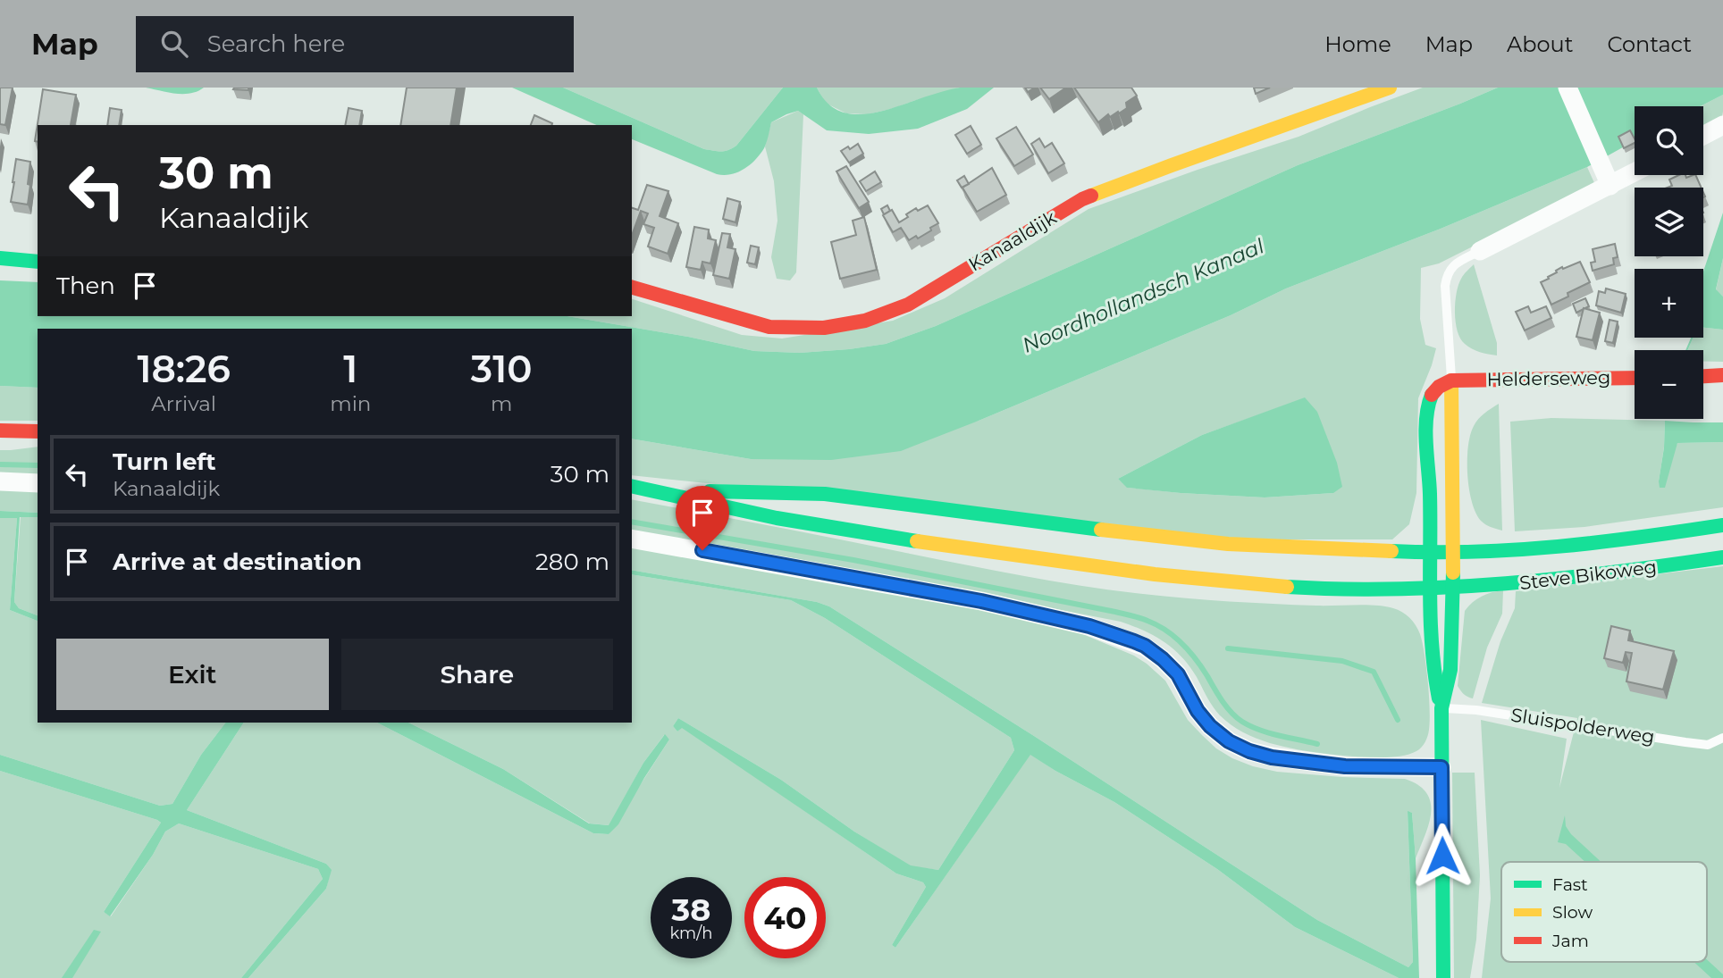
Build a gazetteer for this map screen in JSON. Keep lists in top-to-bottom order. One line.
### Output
{"streets":{"main road":["Kanaaldijk","Helderseweg","Steve Bikoweg"],"lane":["Sluispolderweg"]},"water":["Noordhollandsch Kanaal"],"legend":["Fast","Slow","Jam"],"page":{"header":"Map","search":"Search here","nav":["Home","Map","About","Contact"],"map_buttons":["+","−"],"turn":["30 m","Kanaaldijk"],"then":"Then","eta":["18:26","Arrival","1","min","310","m"],"list":[{"name":"Turn left","note":"Kanaaldijk","value":"30 m"},{"name":"Arrive at destination","value":"280 m"}],"buttons":["Exit","Share"],"speed":"38 km/h","limit":"40"}}
